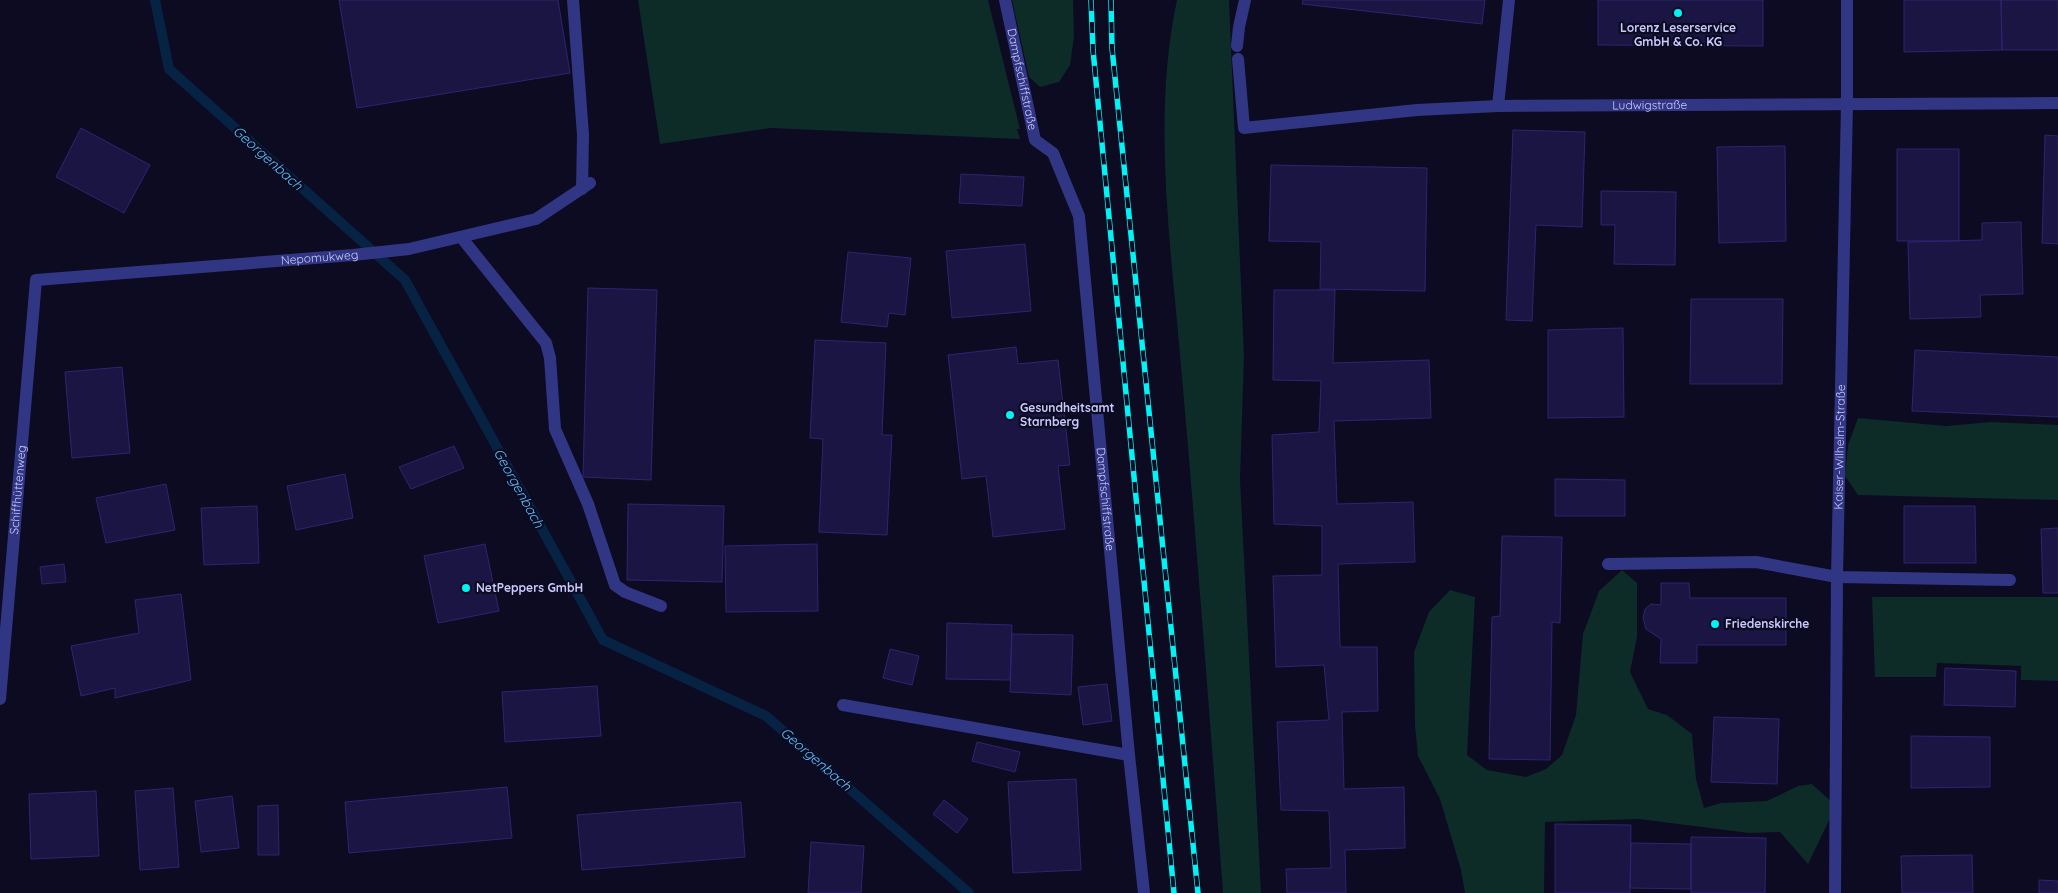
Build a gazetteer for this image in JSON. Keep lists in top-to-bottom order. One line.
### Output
{"streets":{"street":["Dampfschiffstraße","Ludwigstraße","Nepomukweg","Kaiser-Wilhelm-Straße","Schiffhüttenweg"]},"crossings":[["Ludwigstraße","Kaiser-Wilhelm-Straße"],["Nepomukweg","Schiffhüttenweg"]],"water":["Georgenbach"],"places":["Lorenz Leserservice GmbH & Co. KG","Gesundheitsamt Starnberg","NetPeppers GmbH","Friedenskirche"]}
